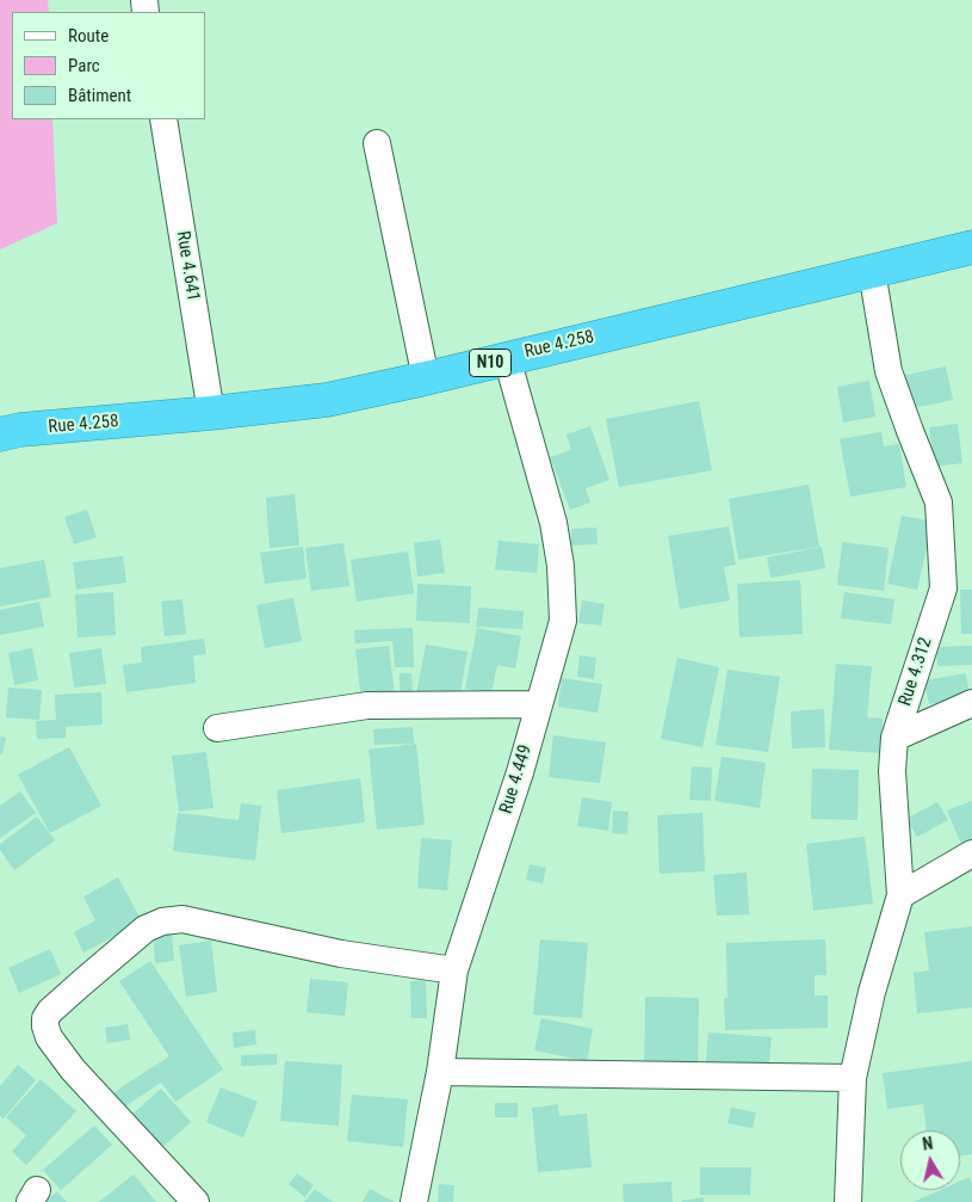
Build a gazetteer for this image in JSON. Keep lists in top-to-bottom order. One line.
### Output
{"streets":{"highway":["Rue 4.258","N10"],"street":["Rue 4.641","Rue 4.312","Rue 4.449"]},"crossings":[["Rue 4.641","Rue 4.258"],["Rue 4.258","Rue 4.312"],["Rue 4.258","Rue 4.449"]],"legend":["Route","Parc","Bâtiment"],"north":"top"}
